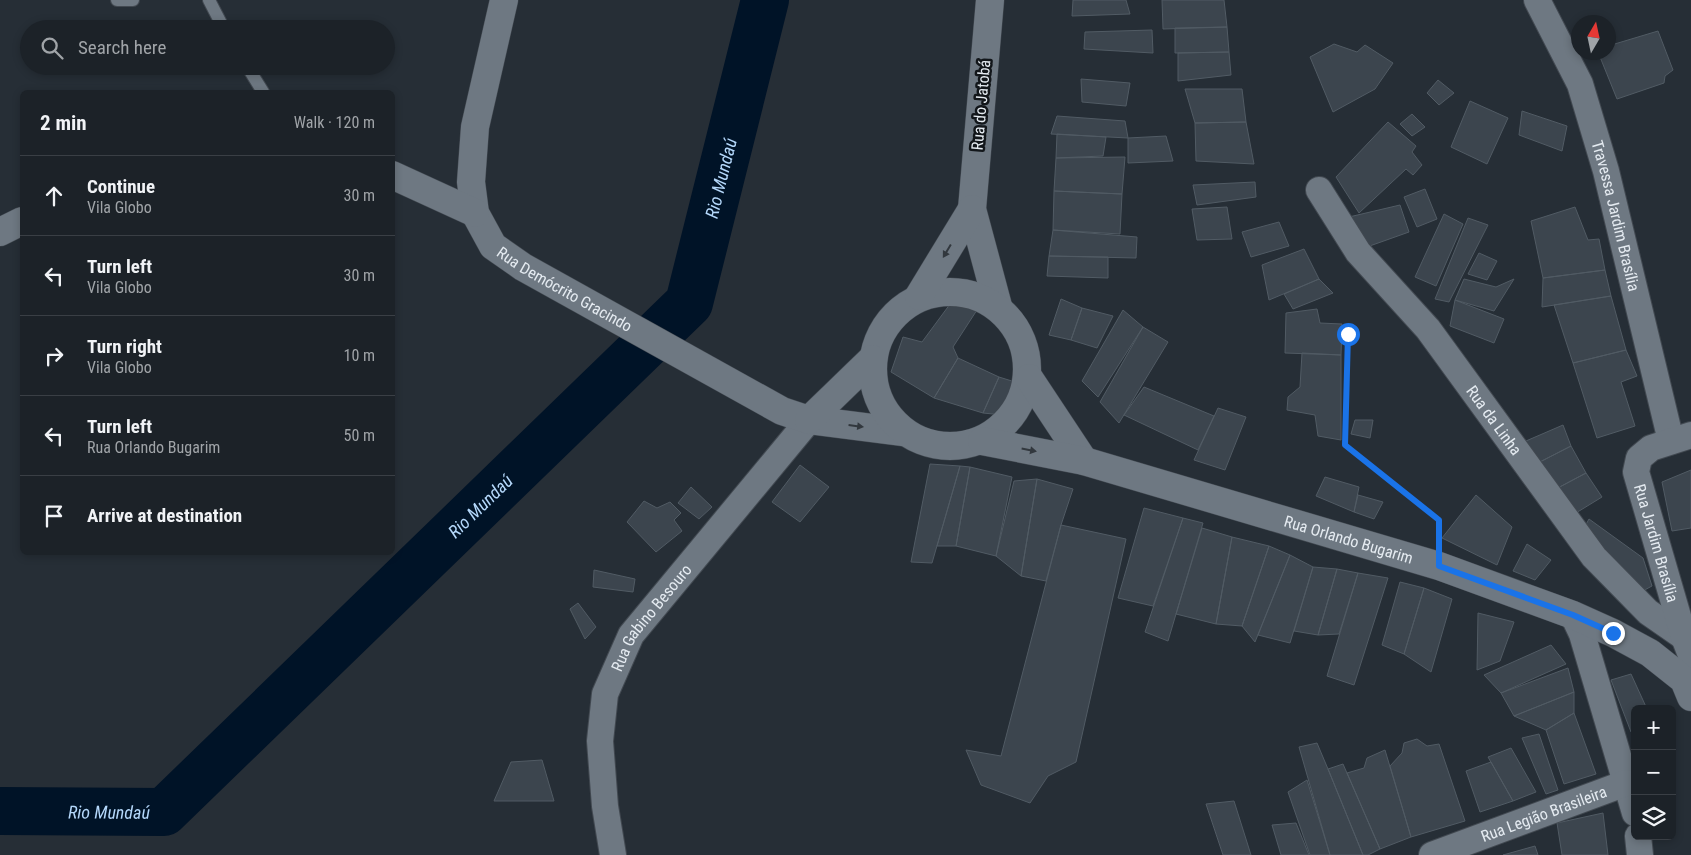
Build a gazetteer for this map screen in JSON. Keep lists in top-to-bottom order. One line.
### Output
{"streets":{"main road":["Rua do Jatobá","Rua Demócrito Gracindo","Rua Orlando Bugarim"],"street":["Travessa Jardim Brasília","Rua da Linha","Rua Jardim Brasília","Rua Gabino Besouro","Rua Legião Brasileira"]},"crossings":[["Rua do Jatobá","Rua Demócrito Gracindo"],["Rua do Jatobá","Rua Orlando Bugarim"],["Travessa Jardim Brasília","Rua Jardim Brasília"],["Rua Demócrito Gracindo","Rua Orlando Bugarim"],["Rua Demócrito Gracindo","Rua Gabino Besouro"],["Rua da Linha","Rua Orlando Bugarim"],["Rua da Linha","Rua Jardim Brasília"],["Rua Orlando Bugarim","Rua Jardim Brasília"]],"water":["Rio Mundaú"],"north":"top","page":{"search":"Search here","heading":["2 min","Walk · 120 m"],"list":[["Continue","Vila Globo","30 m"],["Turn left","Vila Globo","30 m"],["Turn right","Vila Globo","10 m"],["Turn left","Rua Orlando Bugarim","50 m"],"Arrive at destination"],"map_buttons":["+","−"]}}
